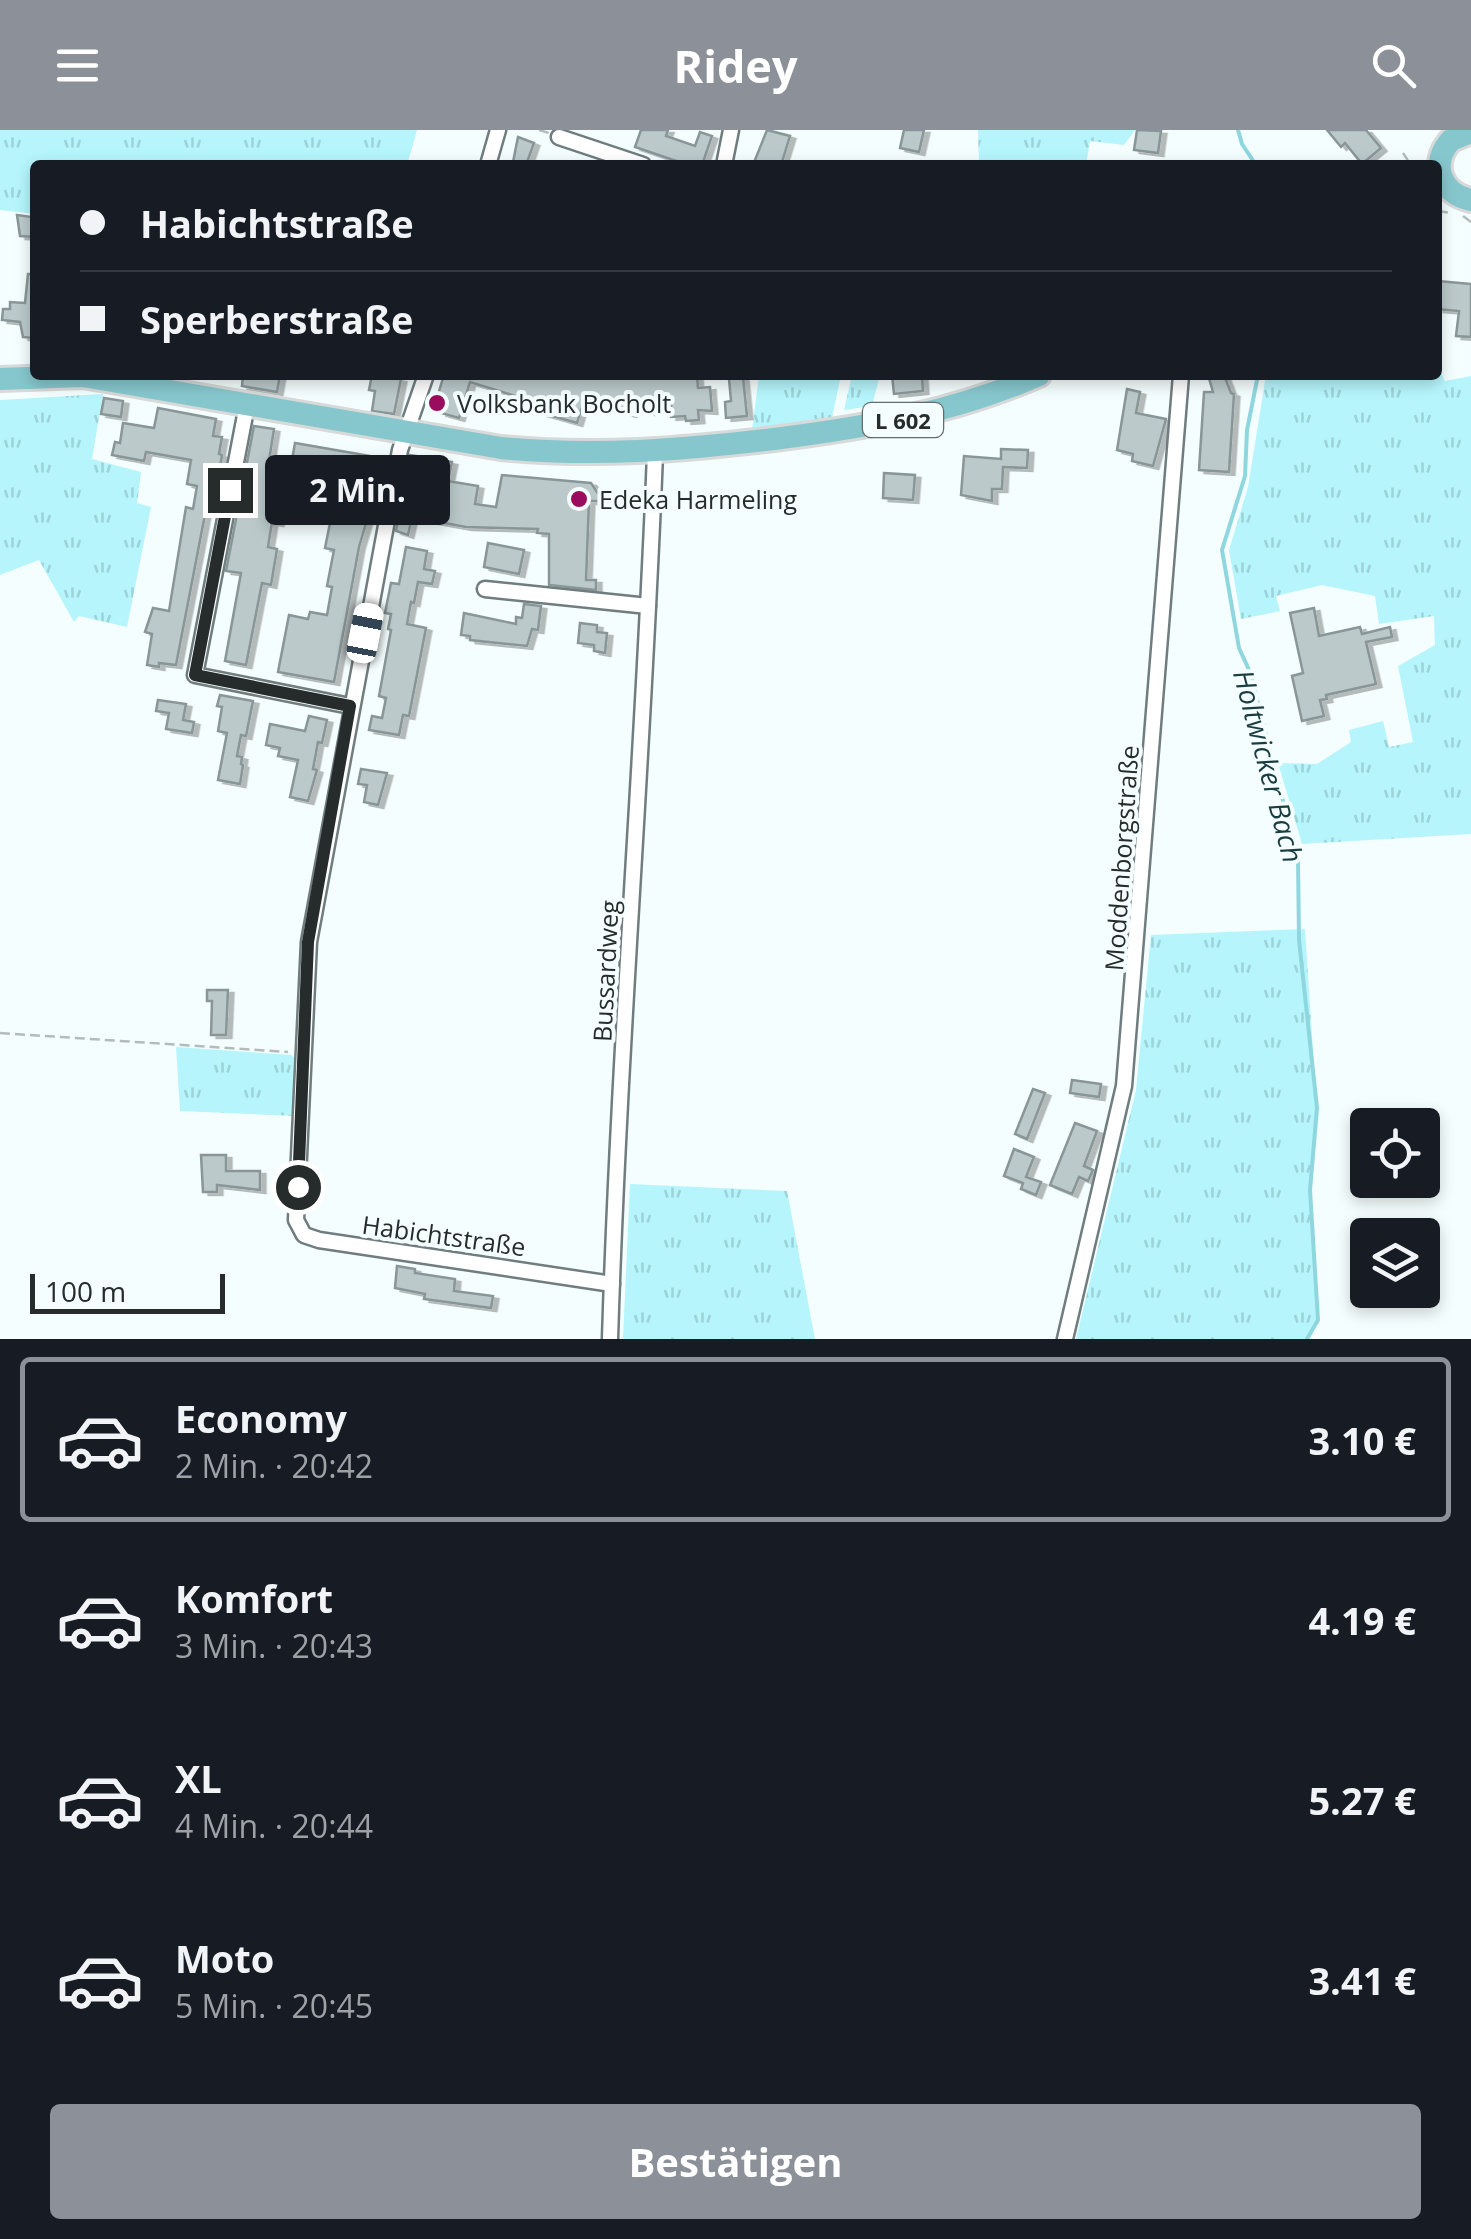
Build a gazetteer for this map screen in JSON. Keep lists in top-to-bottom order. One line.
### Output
{"streets":{"main road":["L 602"],"street":["Moddenborgstraße","Bussardweg","Habichtstraße"]},"crossings":[["L 602","Bussardweg"],["L 602","Habichtstraße"],["Bussardweg","Habichtstraße"]],"water":["Holtwicker Bach"],"places":["Volksbank Bocholt","Edeka Harmeling"],"scale_bar":"100 m","page":{"header":"Ridey","banner":["Habichtstraße","Sperberstraße"],"bubble":"2 Min.","scale":"100 m","list":[{"name":"Economy","note":"2 Min. · 20:42","value":"3.10 €"},{"name":"Komfort","note":"3 Min. · 20:43","value":"4.19 €"},{"name":"XL","note":"4 Min. · 20:44","value":"5.27 €"},{"name":"Moto","note":"5 Min. · 20:45","value":"3.41 €"}],"buttons":"Bestätigen"}}
